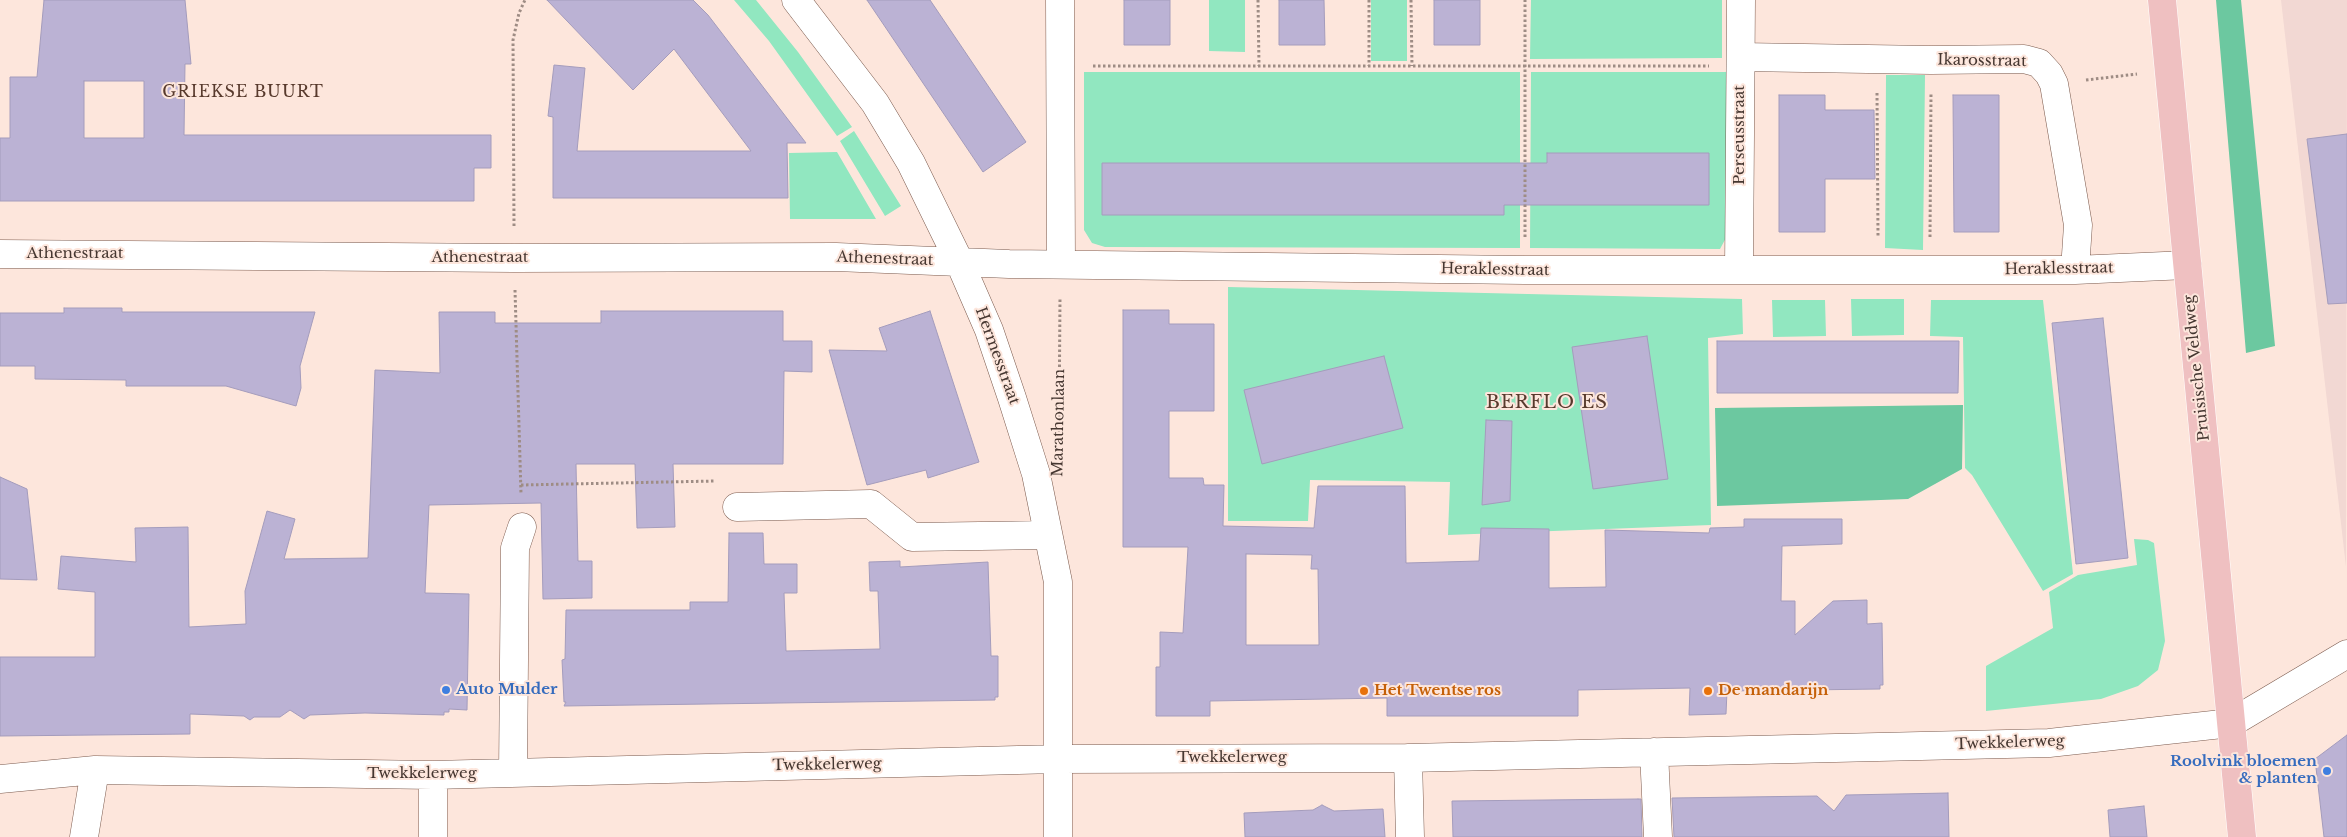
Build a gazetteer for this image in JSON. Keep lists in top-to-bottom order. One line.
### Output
{"streets":{"main road":["Pruisische Veldweg"],"street":["Ikarosstraat","Perseusstraat","Athenestraat","Heraklesstraat","Hermesstraat","Twekkelerweg"],"path":["Marathonlaan"]},"crossings":[["Ikarosstraat","Perseusstraat"],["Ikarosstraat","Heraklesstraat"],["Perseusstraat","Heraklesstraat"],["Athenestraat","Hermesstraat"],["Heraklesstraat","Pruisische Veldweg"],["Heraklesstraat","Marathonlaan"],["Hermesstraat","Twekkelerweg"],["Pruisische Veldweg","Twekkelerweg"]],"districts":["GRIEKSE BUURT","BERFLO ES"],"places":["Auto Mulder","Het Twentse ros","De mandarijn","Roolvink bloemen & planten"]}
